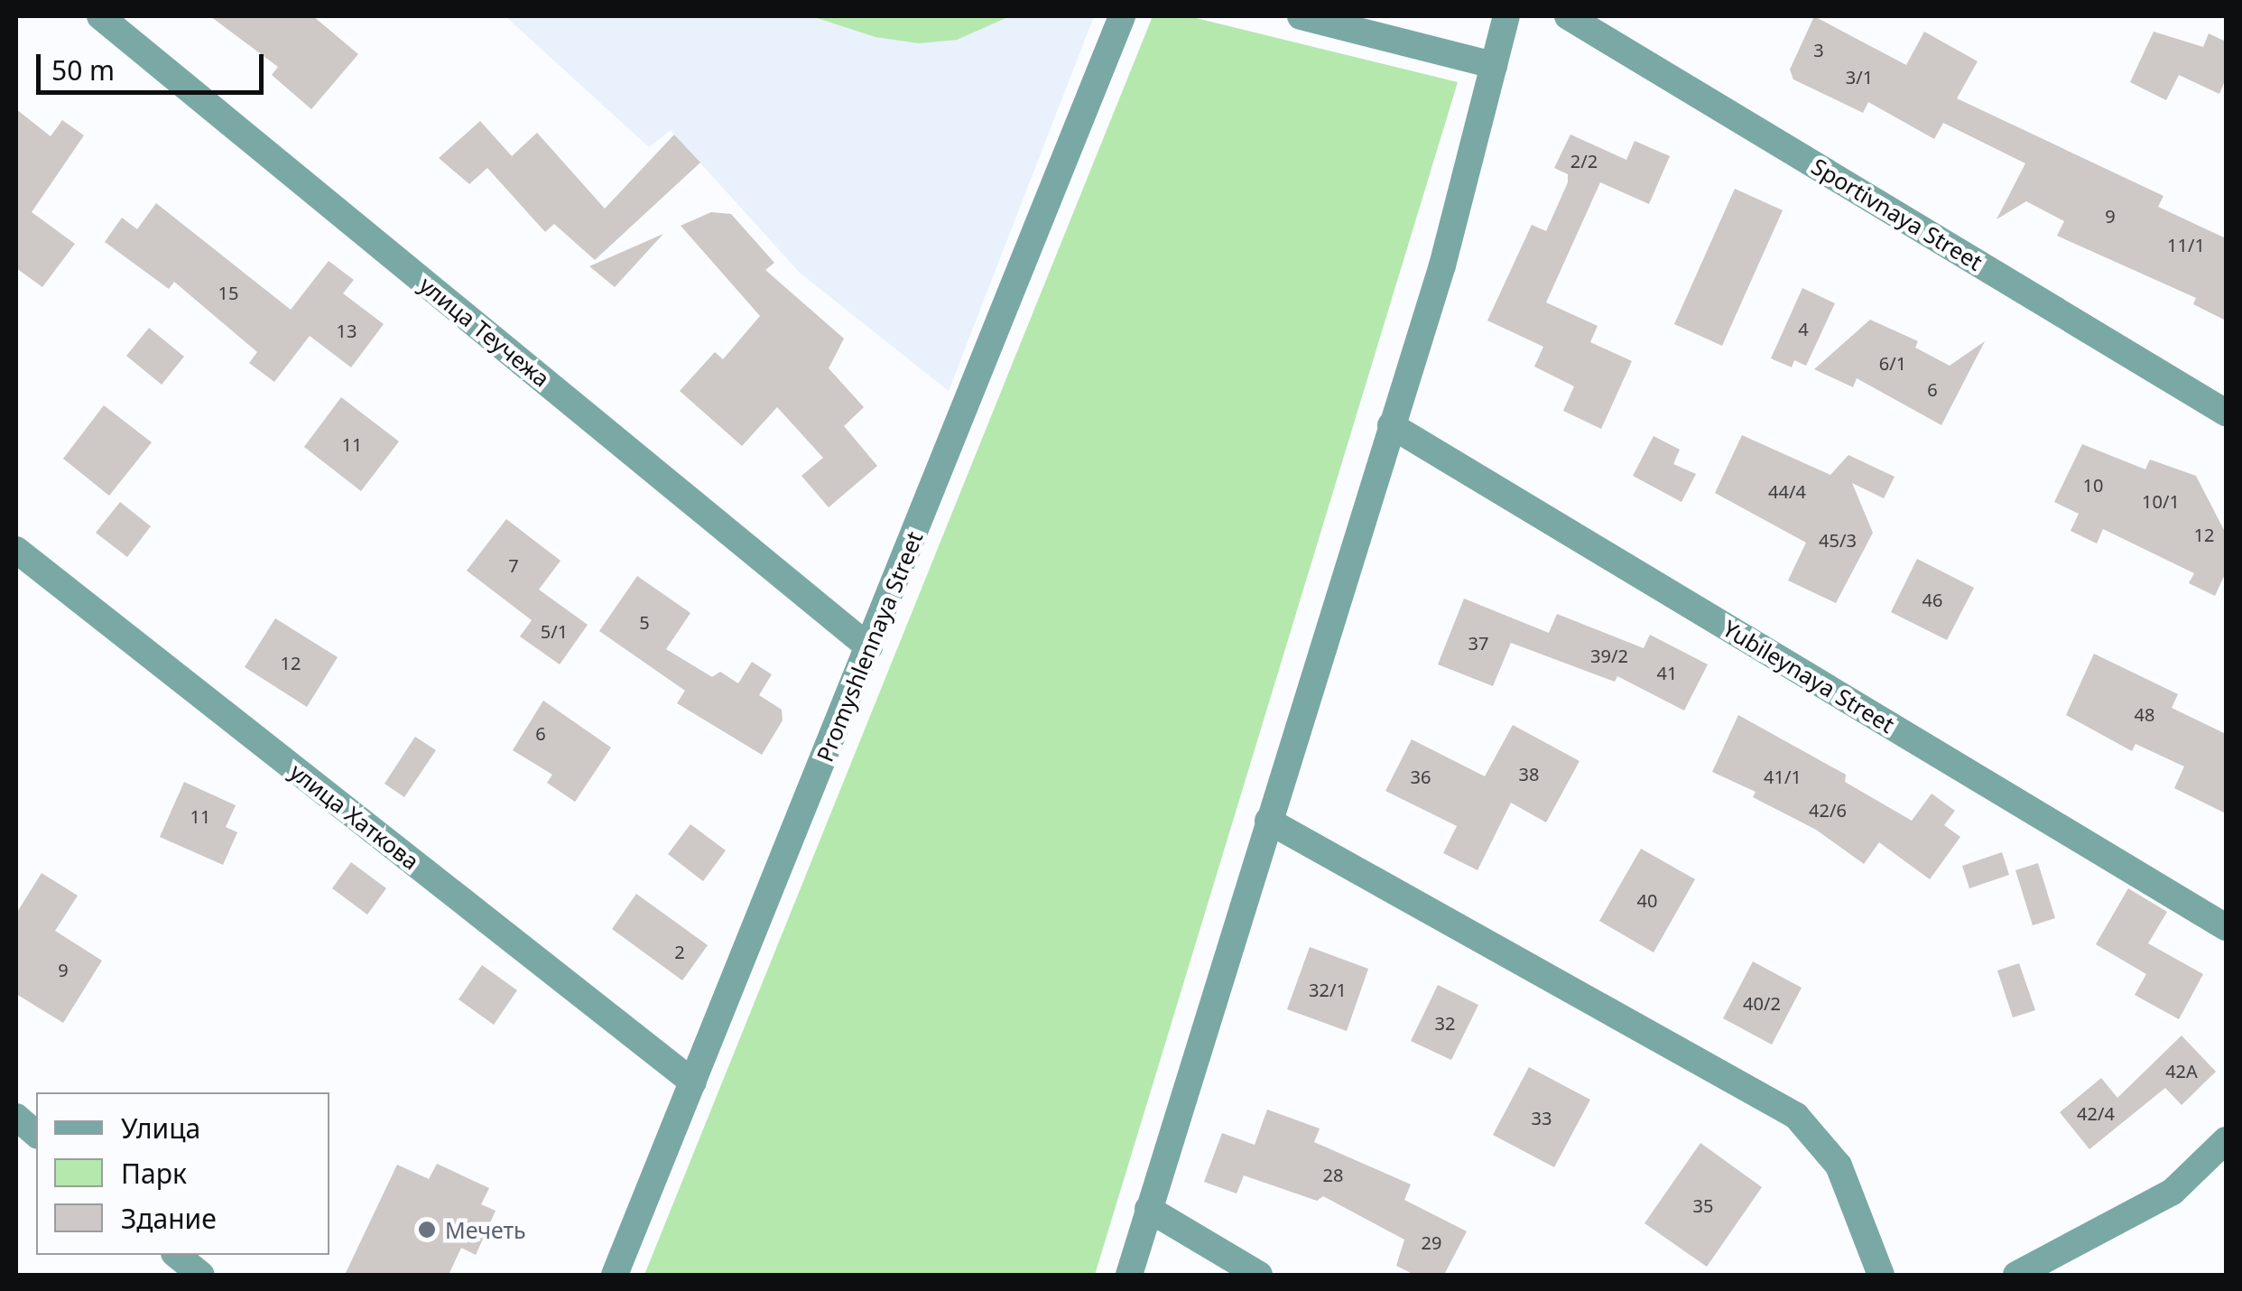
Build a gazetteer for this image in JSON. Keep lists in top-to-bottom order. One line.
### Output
{"streets":{"street":["Sportivnaya Street","улица Теучежа","Promyshlennaya Street","Yubileynaya Street","улица Хаткова"]},"crossings":[["улица Теучежа","Promyshlennaya Street"],["Promyshlennaya Street","улица Хаткова"]],"places":["Мечеть"],"house_numbers":["3","3/1","2/2","9","11/1","15","4","13","6/1","6","11","10","44/4","10/1","12","45/3","7","46","5","5/1","37","39/2","12","41","48","6","38","36","41/1","42/6","11","40","2","9","32/1","40/2","32","42А","42/4","33","28","35","29"],"legend":["Улица","Парк","Здание"],"scale_bar":"50 m"}
